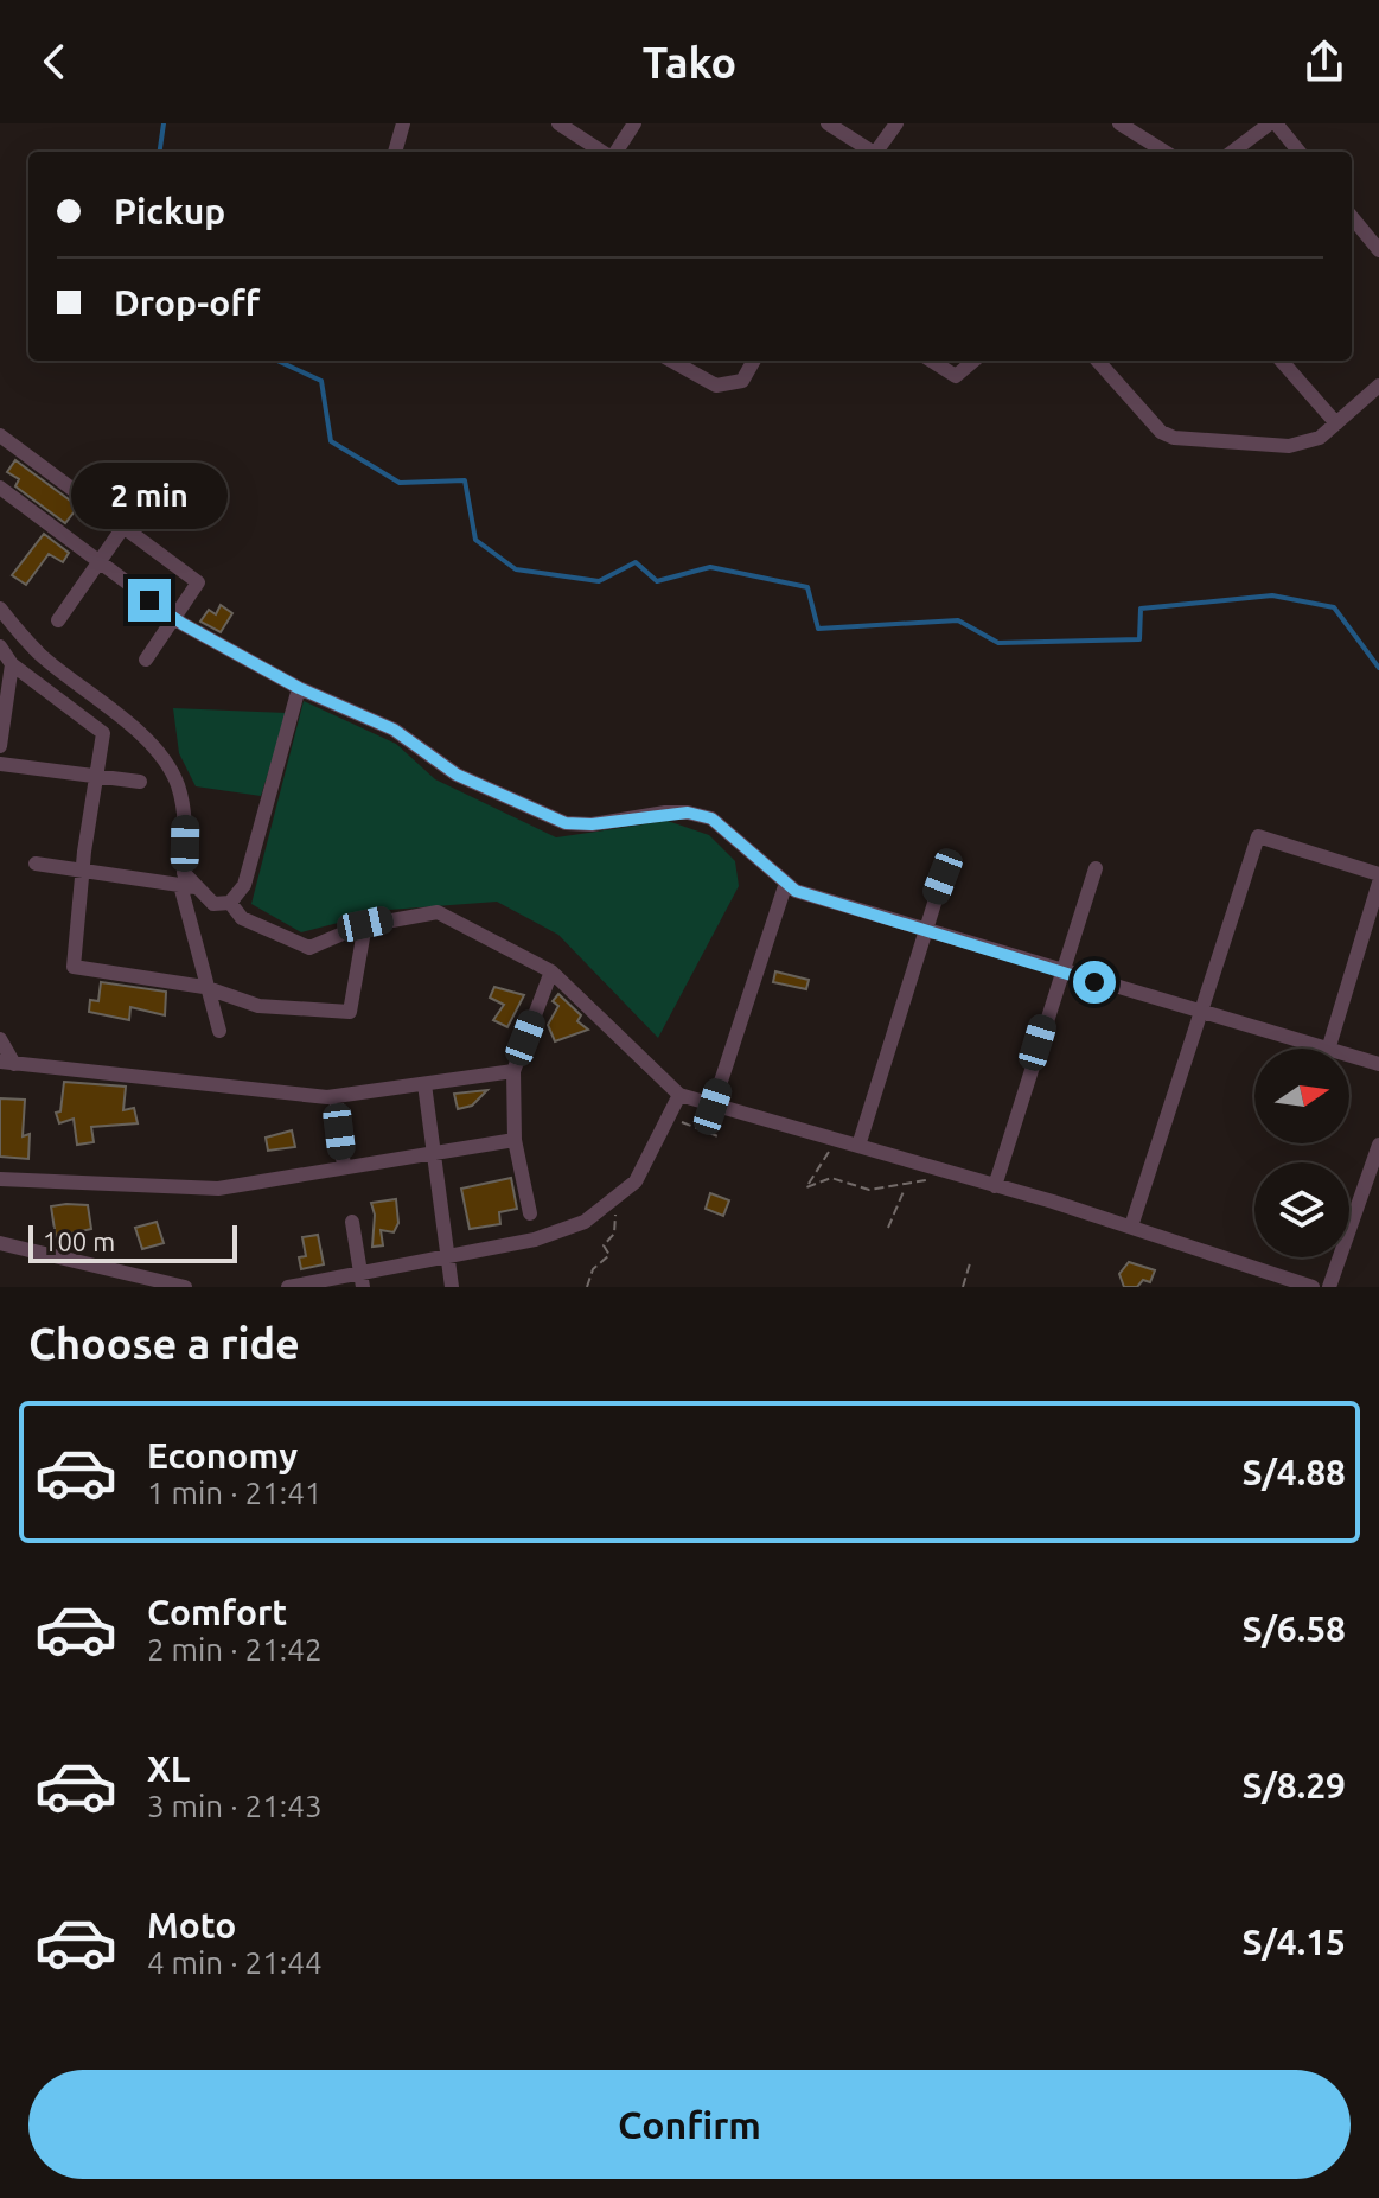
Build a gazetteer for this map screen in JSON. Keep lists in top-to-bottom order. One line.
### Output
{"scale_bar":"100 m","north":"right","page":{"header":"Tako","banner":["Pickup","Drop-off"],"bubble":"2 min","scale":"100 m","heading":"Choose a ride","list":[{"name":"Economy","note":"1 min · 21:41","value":"S/4.88"},{"name":"Comfort","note":"2 min · 21:42","value":"S/6.58"},{"name":"XL","note":"3 min · 21:43","value":"S/8.29"},{"name":"Moto","note":"4 min · 21:44","value":"S/4.15"}],"buttons":"Confirm"}}
